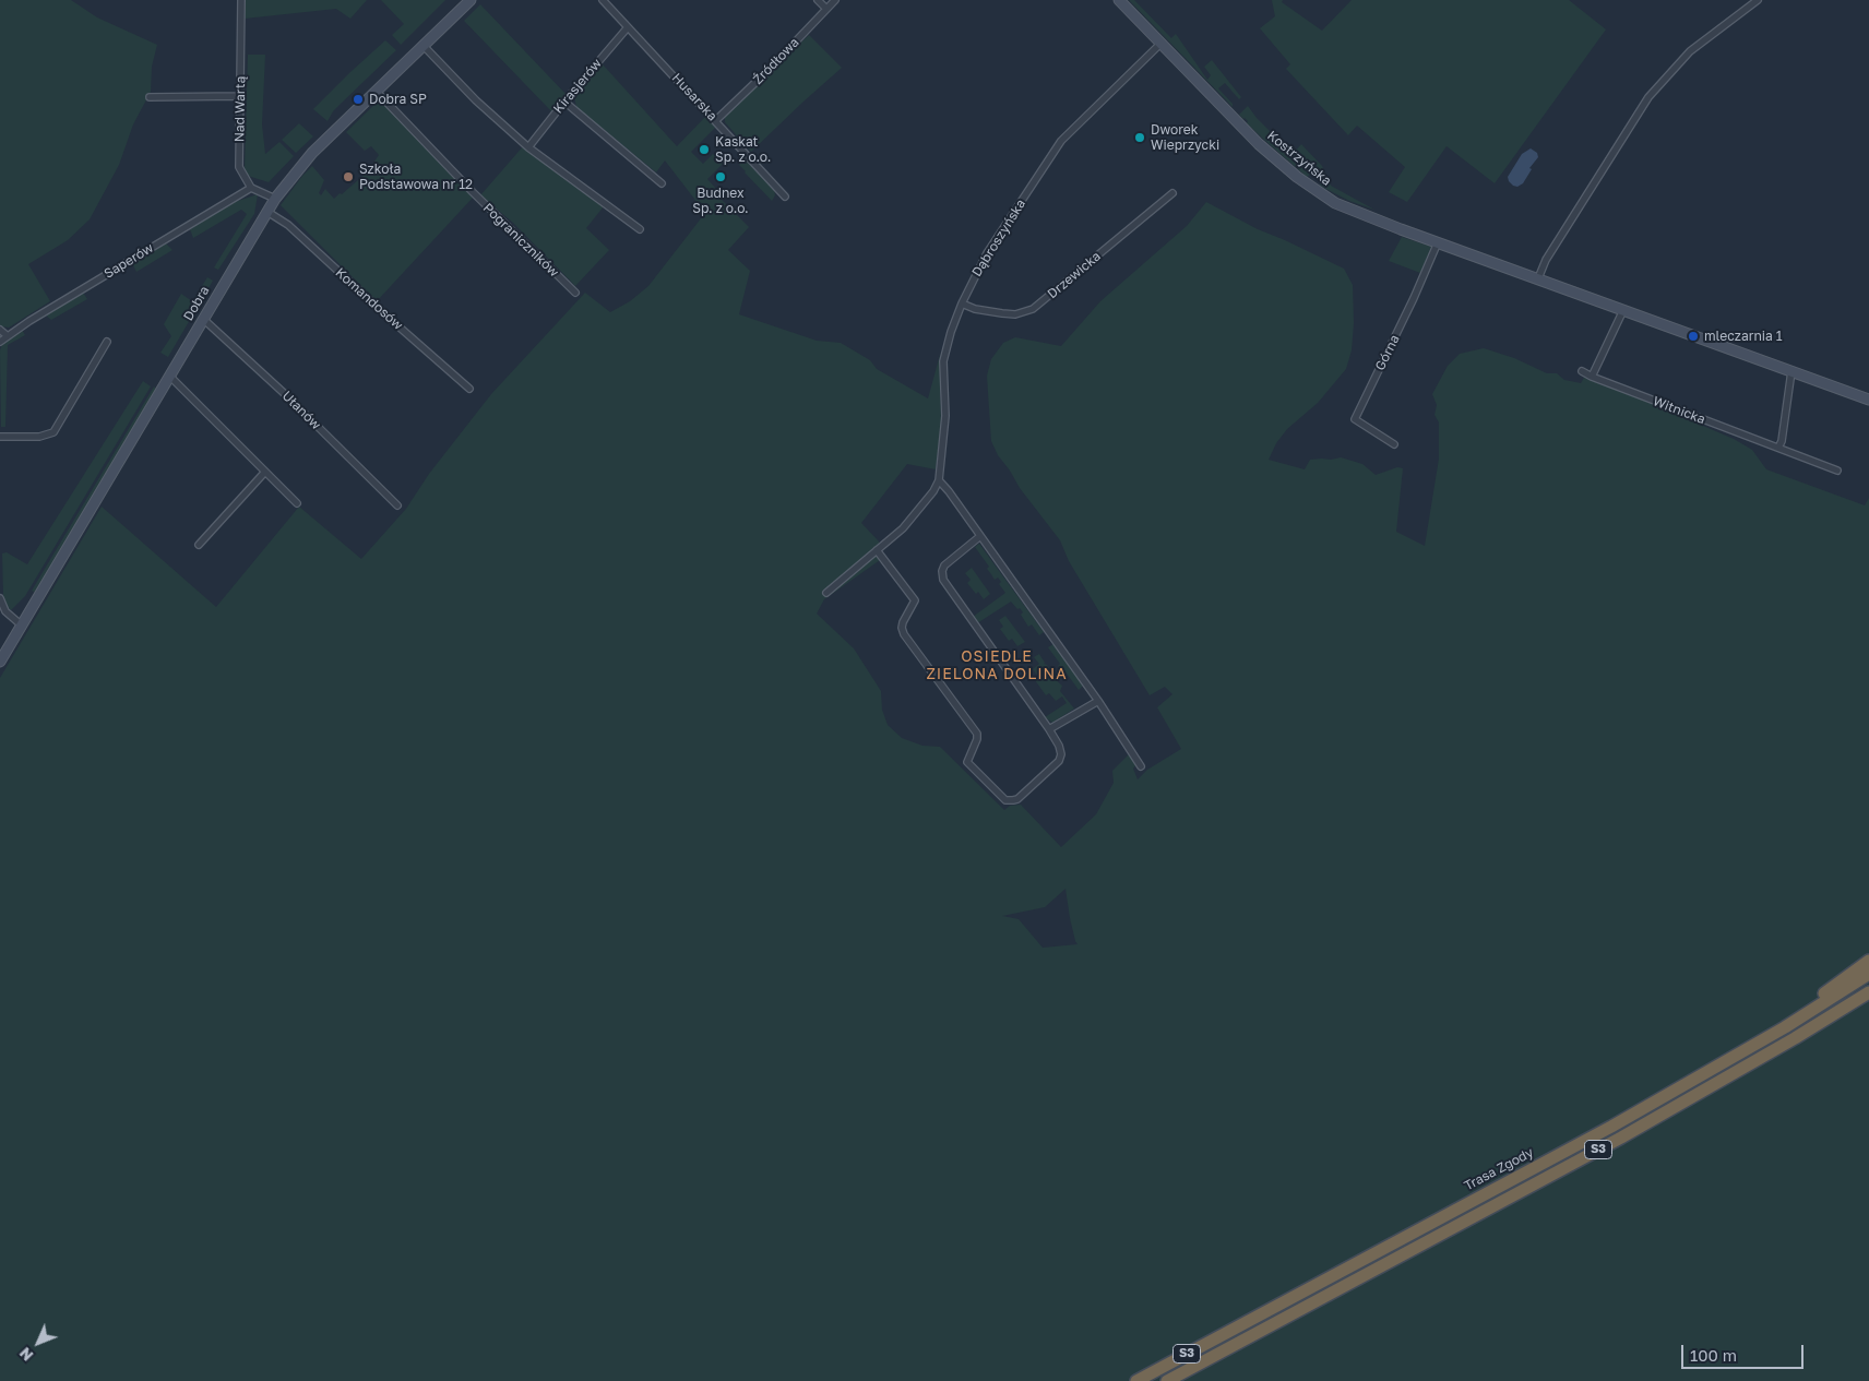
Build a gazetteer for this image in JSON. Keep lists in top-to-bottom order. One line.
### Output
{"streets":{"highway":["S3","Trasa Zgody"],"main road":["Kostrzyńska","Dobra"],"street":["Źródłowa","Kirasjerów","Husarska","Nad Wartą","Dąbroszyńska","Pograniczników","Saperów","Drzewicka","Komandosów","Górna","Ułanów","Witnicka"]},"crossings":[["Źródłowa","Husarska"],["Kirasjerów","Husarska"],["Nad Wartą","Saperów"],["Kostrzyńska","Dąbroszyńska"],["Kostrzyńska","Górna"],["Dąbroszyńska","Drzewicka"],["Pograniczników","Dobra"],["Komandosów","Dobra"],["Dobra","Ułanów"]],"districts":["OSIEDLE ZIELONA DOLINA"],"places":["Dobra SP","Dworek Wieprzycki","Kaskat Sp. z o.o.","Szkoła Podstawowa nr 12","Budnex Sp. z o.o.","mleczarnia 1"],"scale_bar":"100 m","north":"bottom left"}
